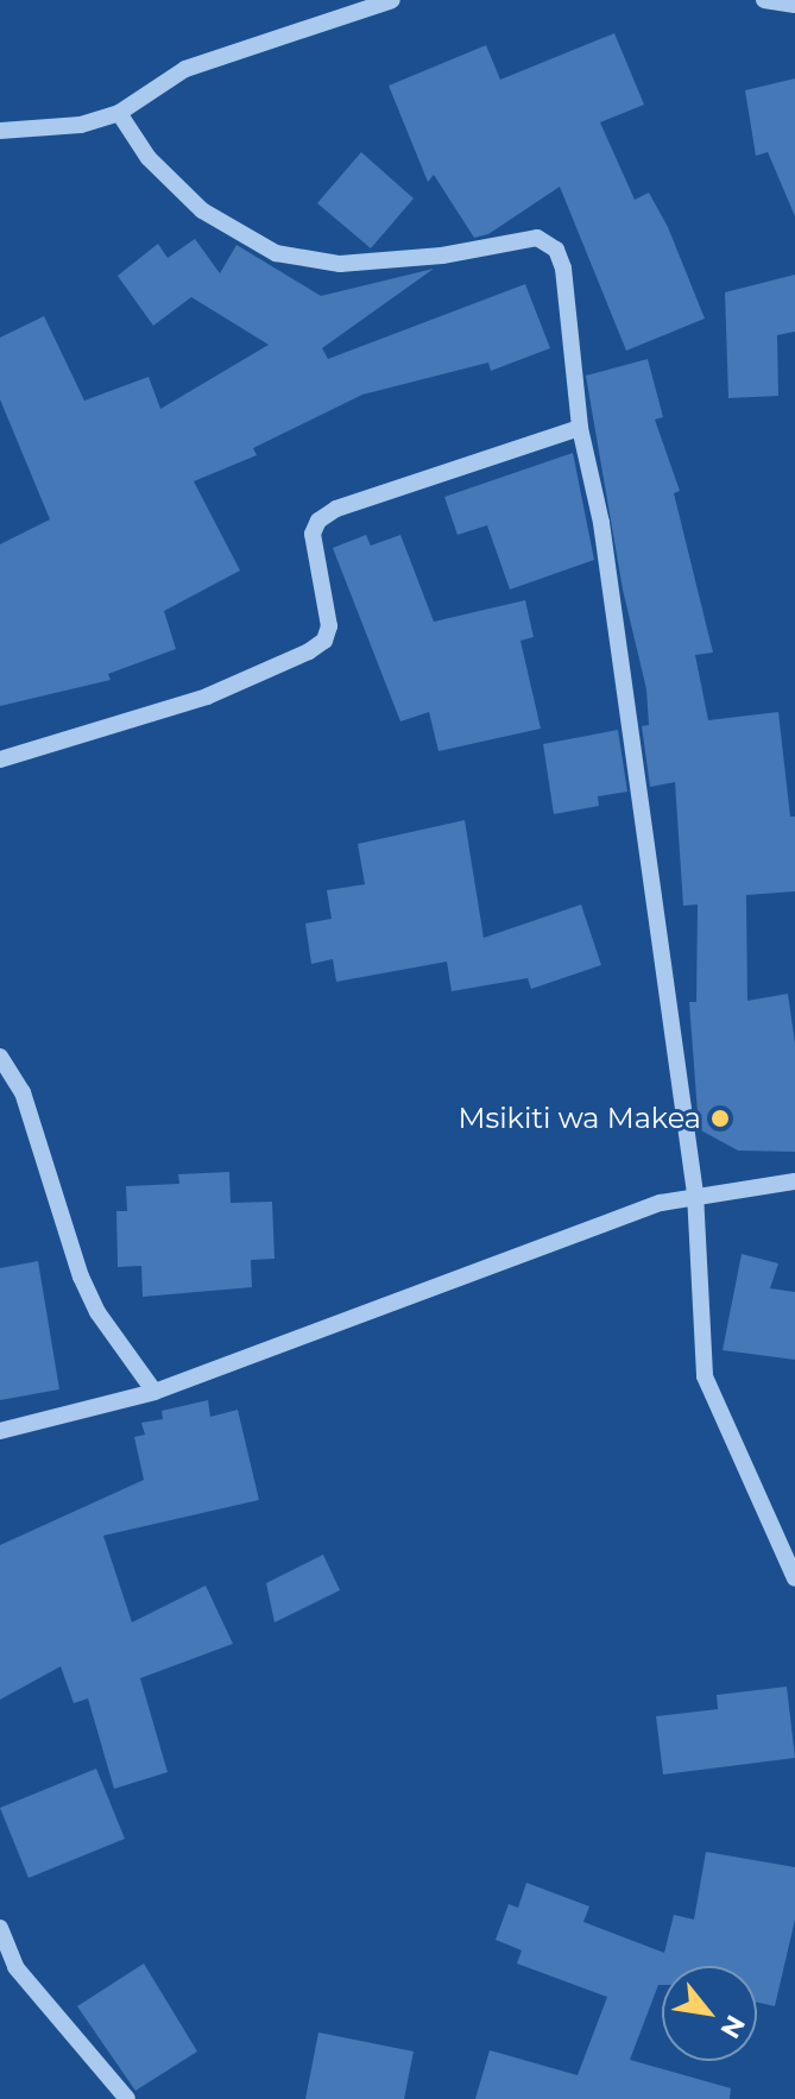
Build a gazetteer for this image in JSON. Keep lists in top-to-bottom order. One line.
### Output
{"places":["Msikiti wa Makea"],"north":"bottom right"}
